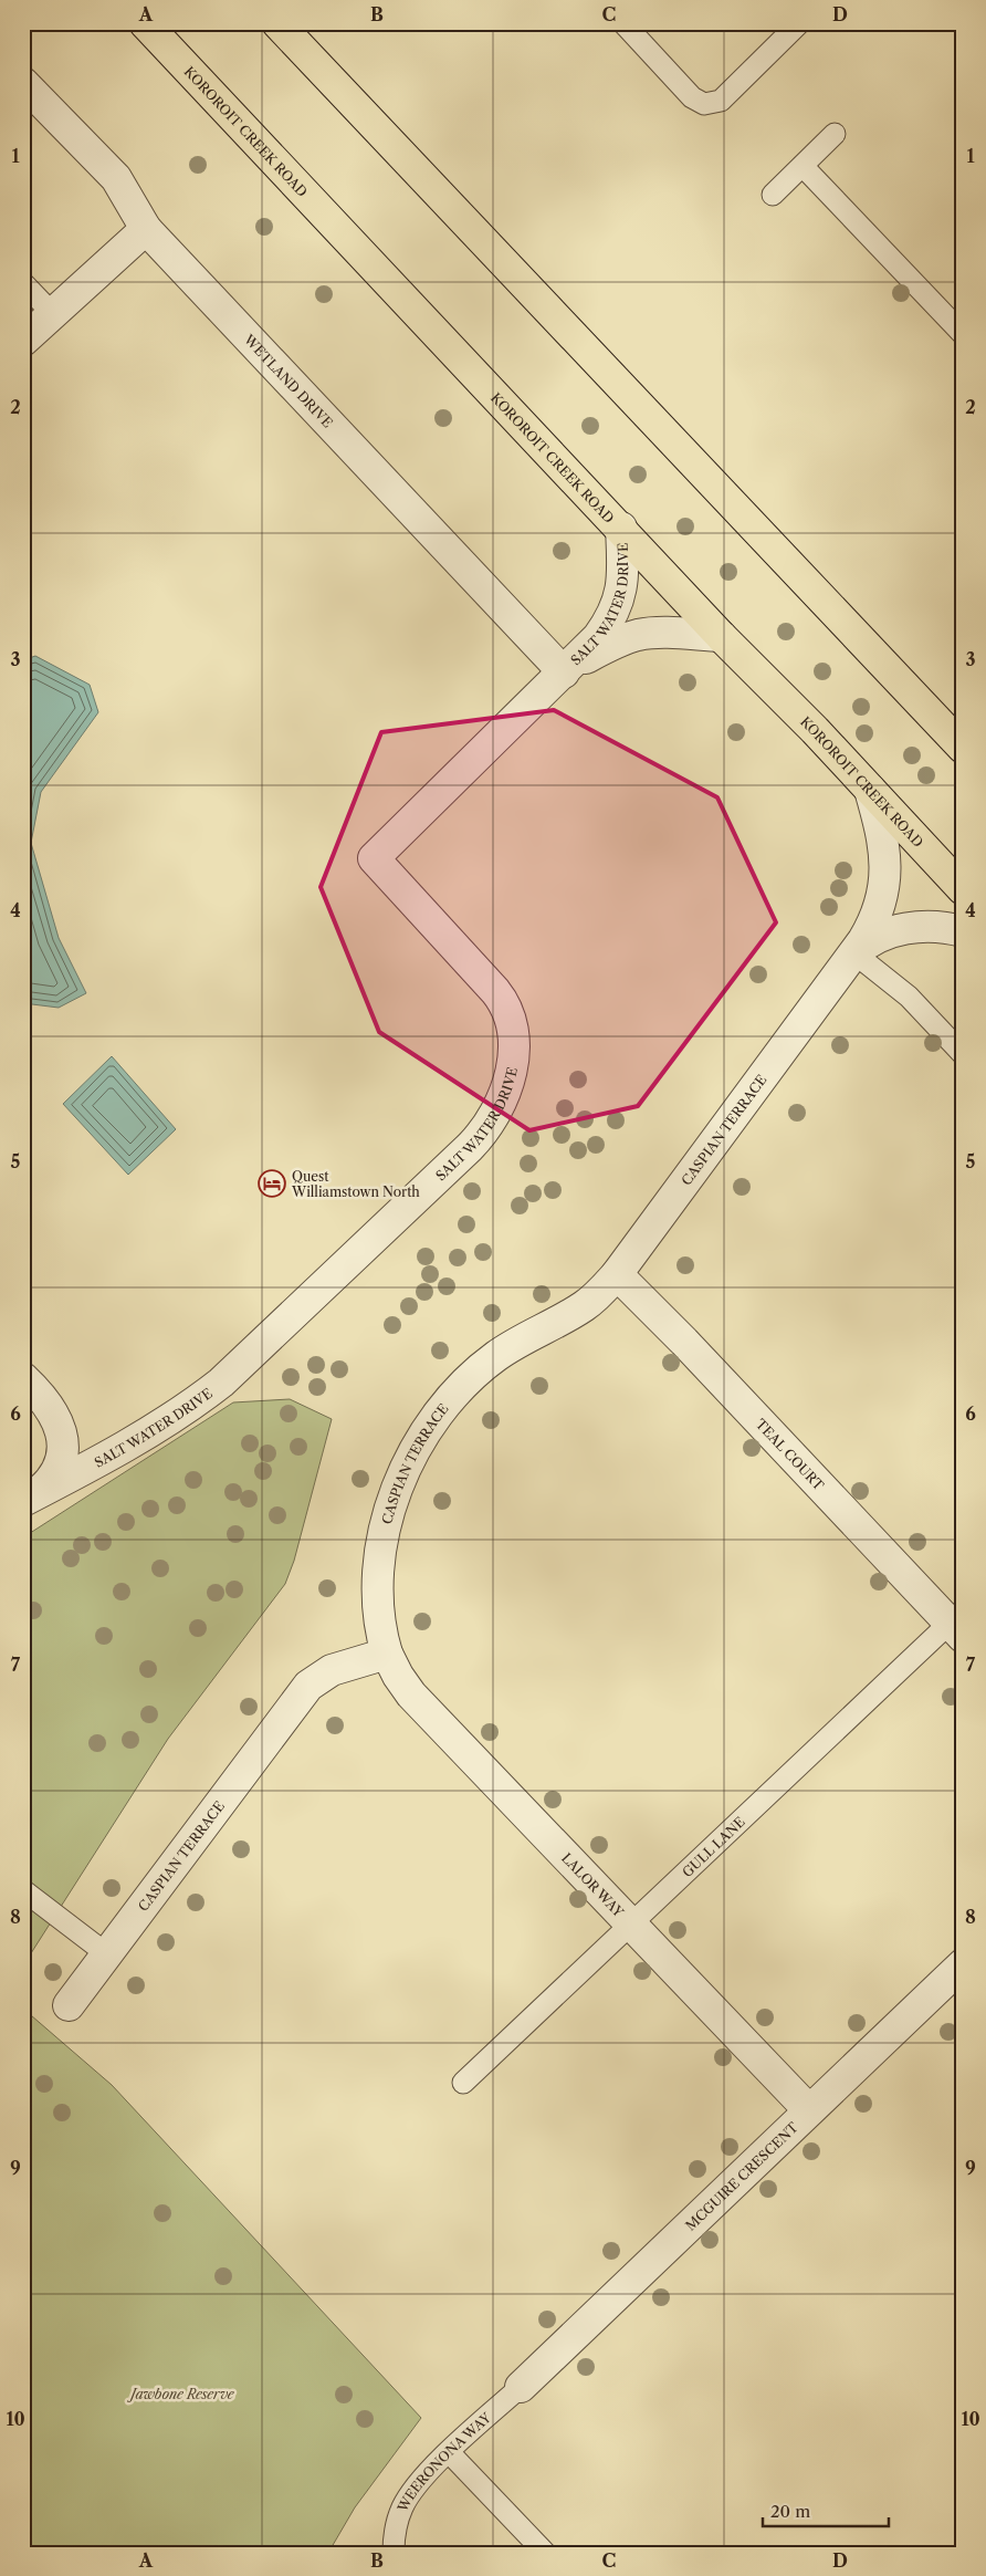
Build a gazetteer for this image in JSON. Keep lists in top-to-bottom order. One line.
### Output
{"streets":{"main road":["KOROROIT CREEK ROAD"],"street":["WETLAND DRIVE","SALT WATER DRIVE","CASPIAN TERRACE","TEAL COURT","LALOR WAY","MCGUIRE CRESCENT"],"lane":["GULL LANE","WEERONONA WAY"]},"crossings":[["KOROROIT CREEK ROAD","SALT WATER DRIVE"],["KOROROIT CREEK ROAD","CASPIAN TERRACE"],["WETLAND DRIVE","SALT WATER DRIVE"],["CASPIAN TERRACE","TEAL COURT"],["CASPIAN TERRACE","LALOR WAY"],["TEAL COURT","GULL LANE"],["GULL LANE","LALOR WAY"],["LALOR WAY","MCGUIRE CRESCENT"],["MCGUIRE CRESCENT","WEERONONA WAY"]],"parks":["Jawbone Reserve"],"places":{"hotel":["Quest Williamstown North"]},"scale_bar":"20 m","grid":{"columns":["A","B","C","D"],"rows":["1","2","3","4","5","6","7","8","9","10"]}}
